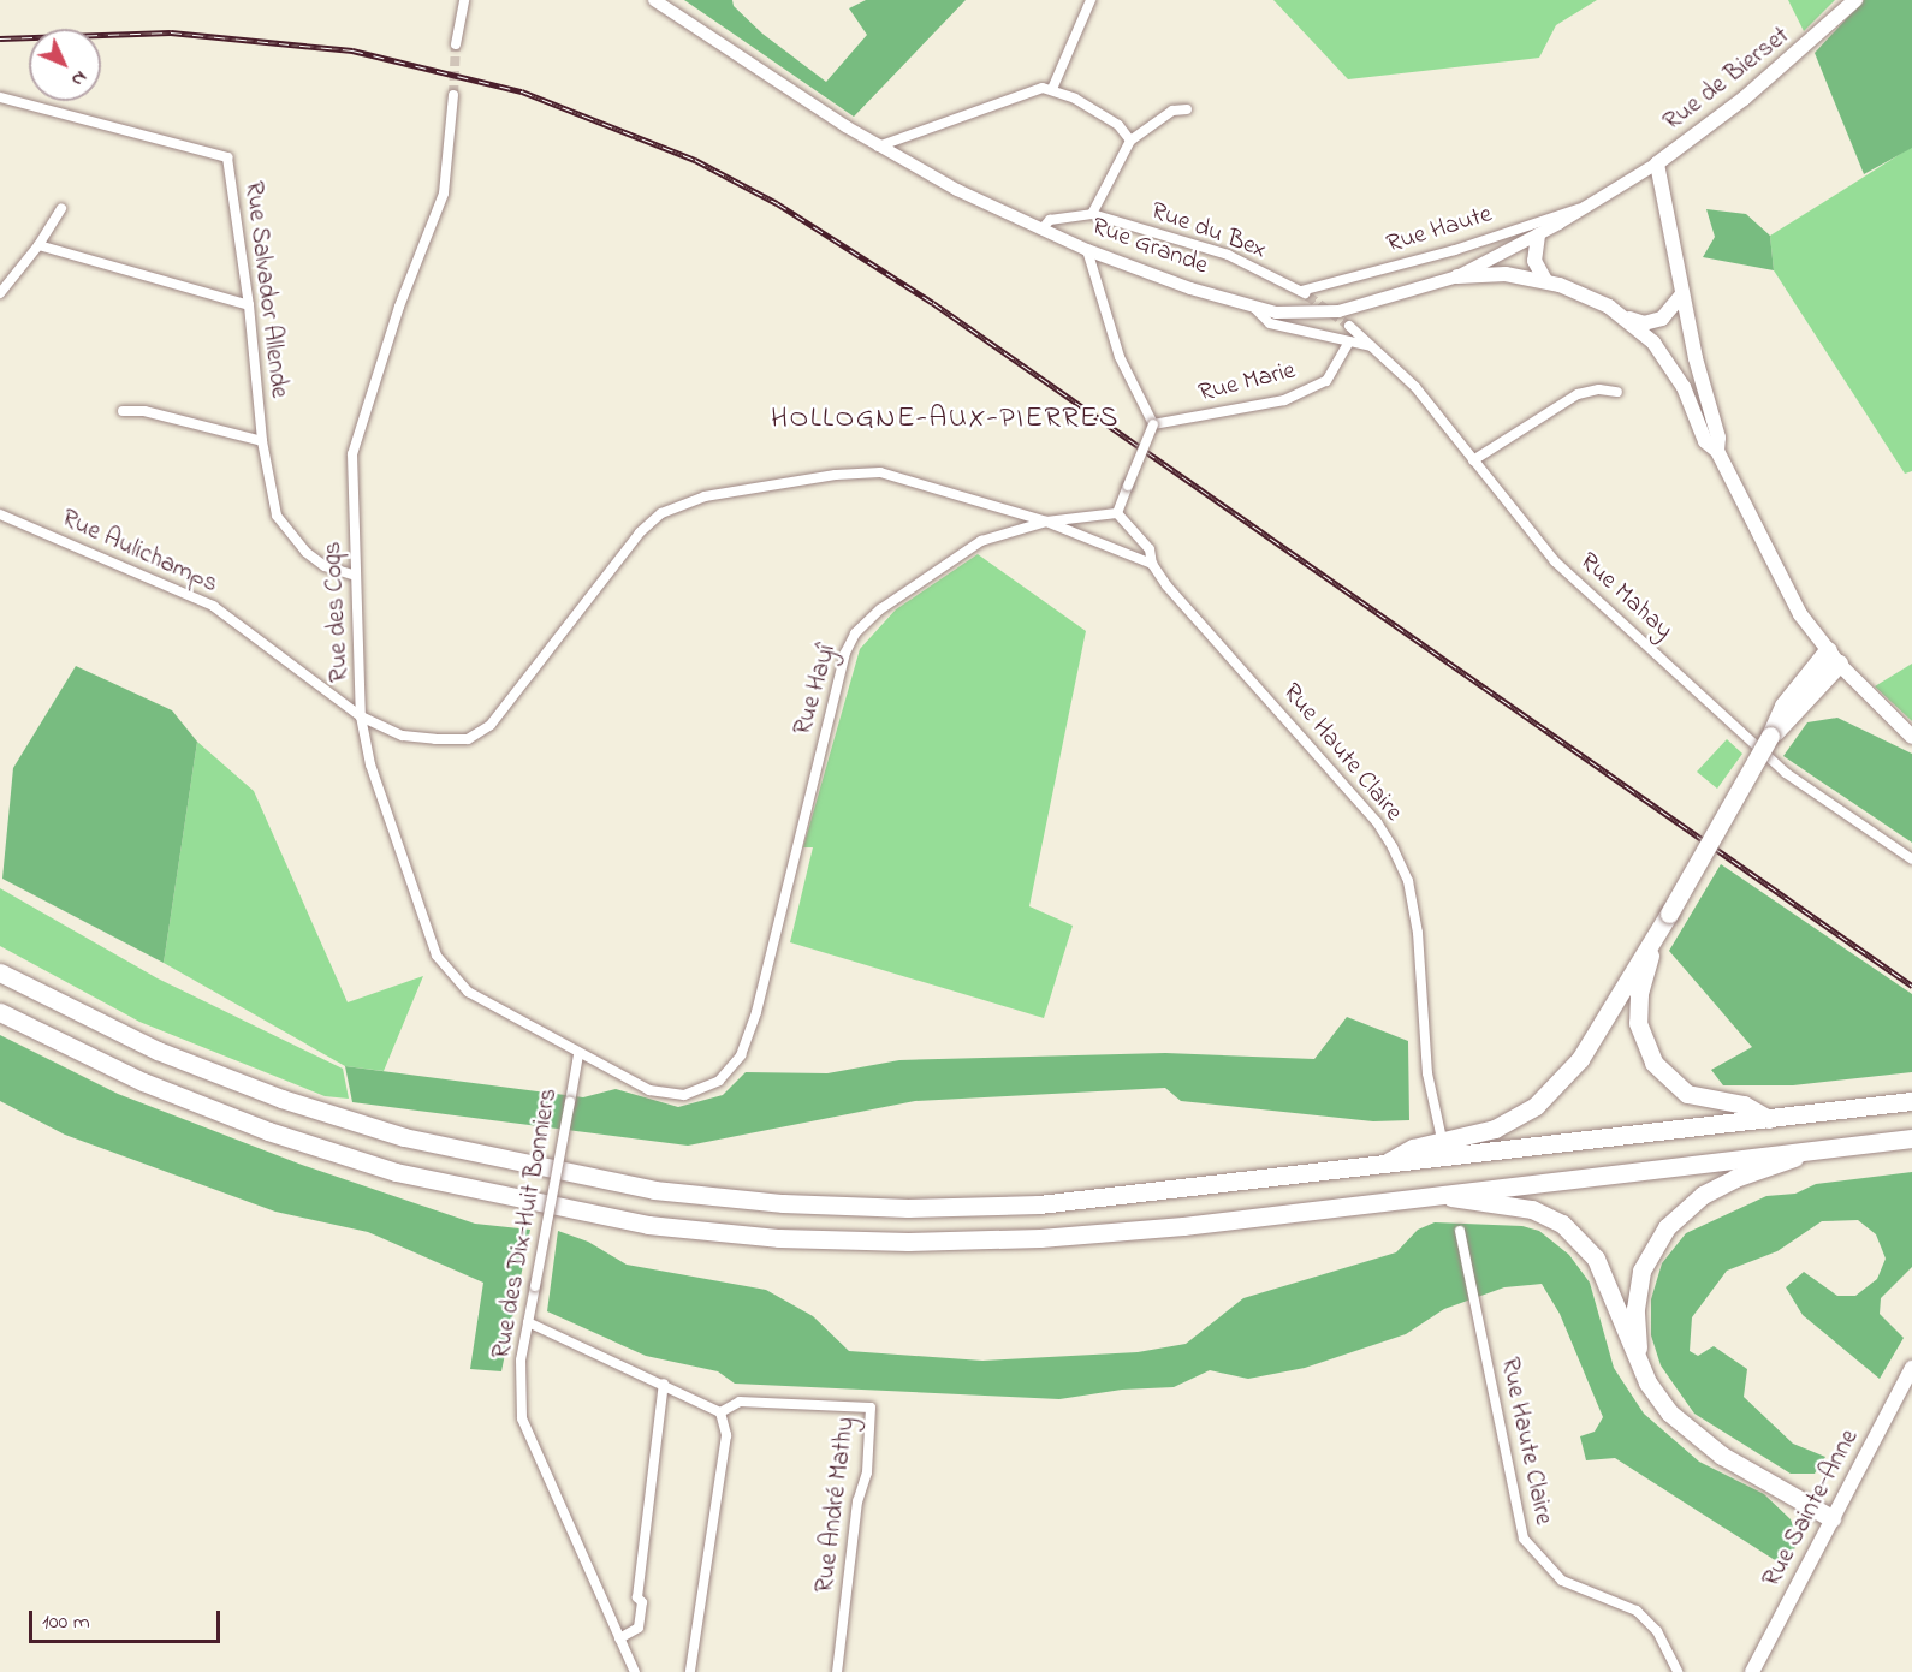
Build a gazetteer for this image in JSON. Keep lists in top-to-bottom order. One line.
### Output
{"streets":{"main road":["Rue de Bierset","Rue Sainte-Anne"],"street":["Rue Haute","Rue du Bex","Rue Grande","Rue Salvador Allende","Rue Marie","Rue Aulichamps","Rue Mahay","Rue des Coqs","Rue Hayî","Rue Haute Claire","Rue des Dix-Huit Bonniers","Rue André Mathy"]},"crossings":[["Rue de Bierset","Rue Grande"],["Rue Haute","Rue du Bex"],["Rue Haute","Rue Grande"],["Rue Salvador Allende","Rue des Coqs"],["Rue Aulichamps","Rue des Coqs"],["Rue Aulichamps","Rue Hayî"],["Rue Aulichamps","Rue Haute Claire"],["Rue des Coqs","Rue Hayî"],["Rue des Coqs","Rue des Dix-Huit Bonniers"],["Rue Hayî","Rue Haute Claire"],["Rue Hayî","Rue des Dix-Huit Bonniers"]],"districts":["HOLLOGNE-AUX-PIERRES"],"scale_bar":"100 m","north":"bottom right"}
